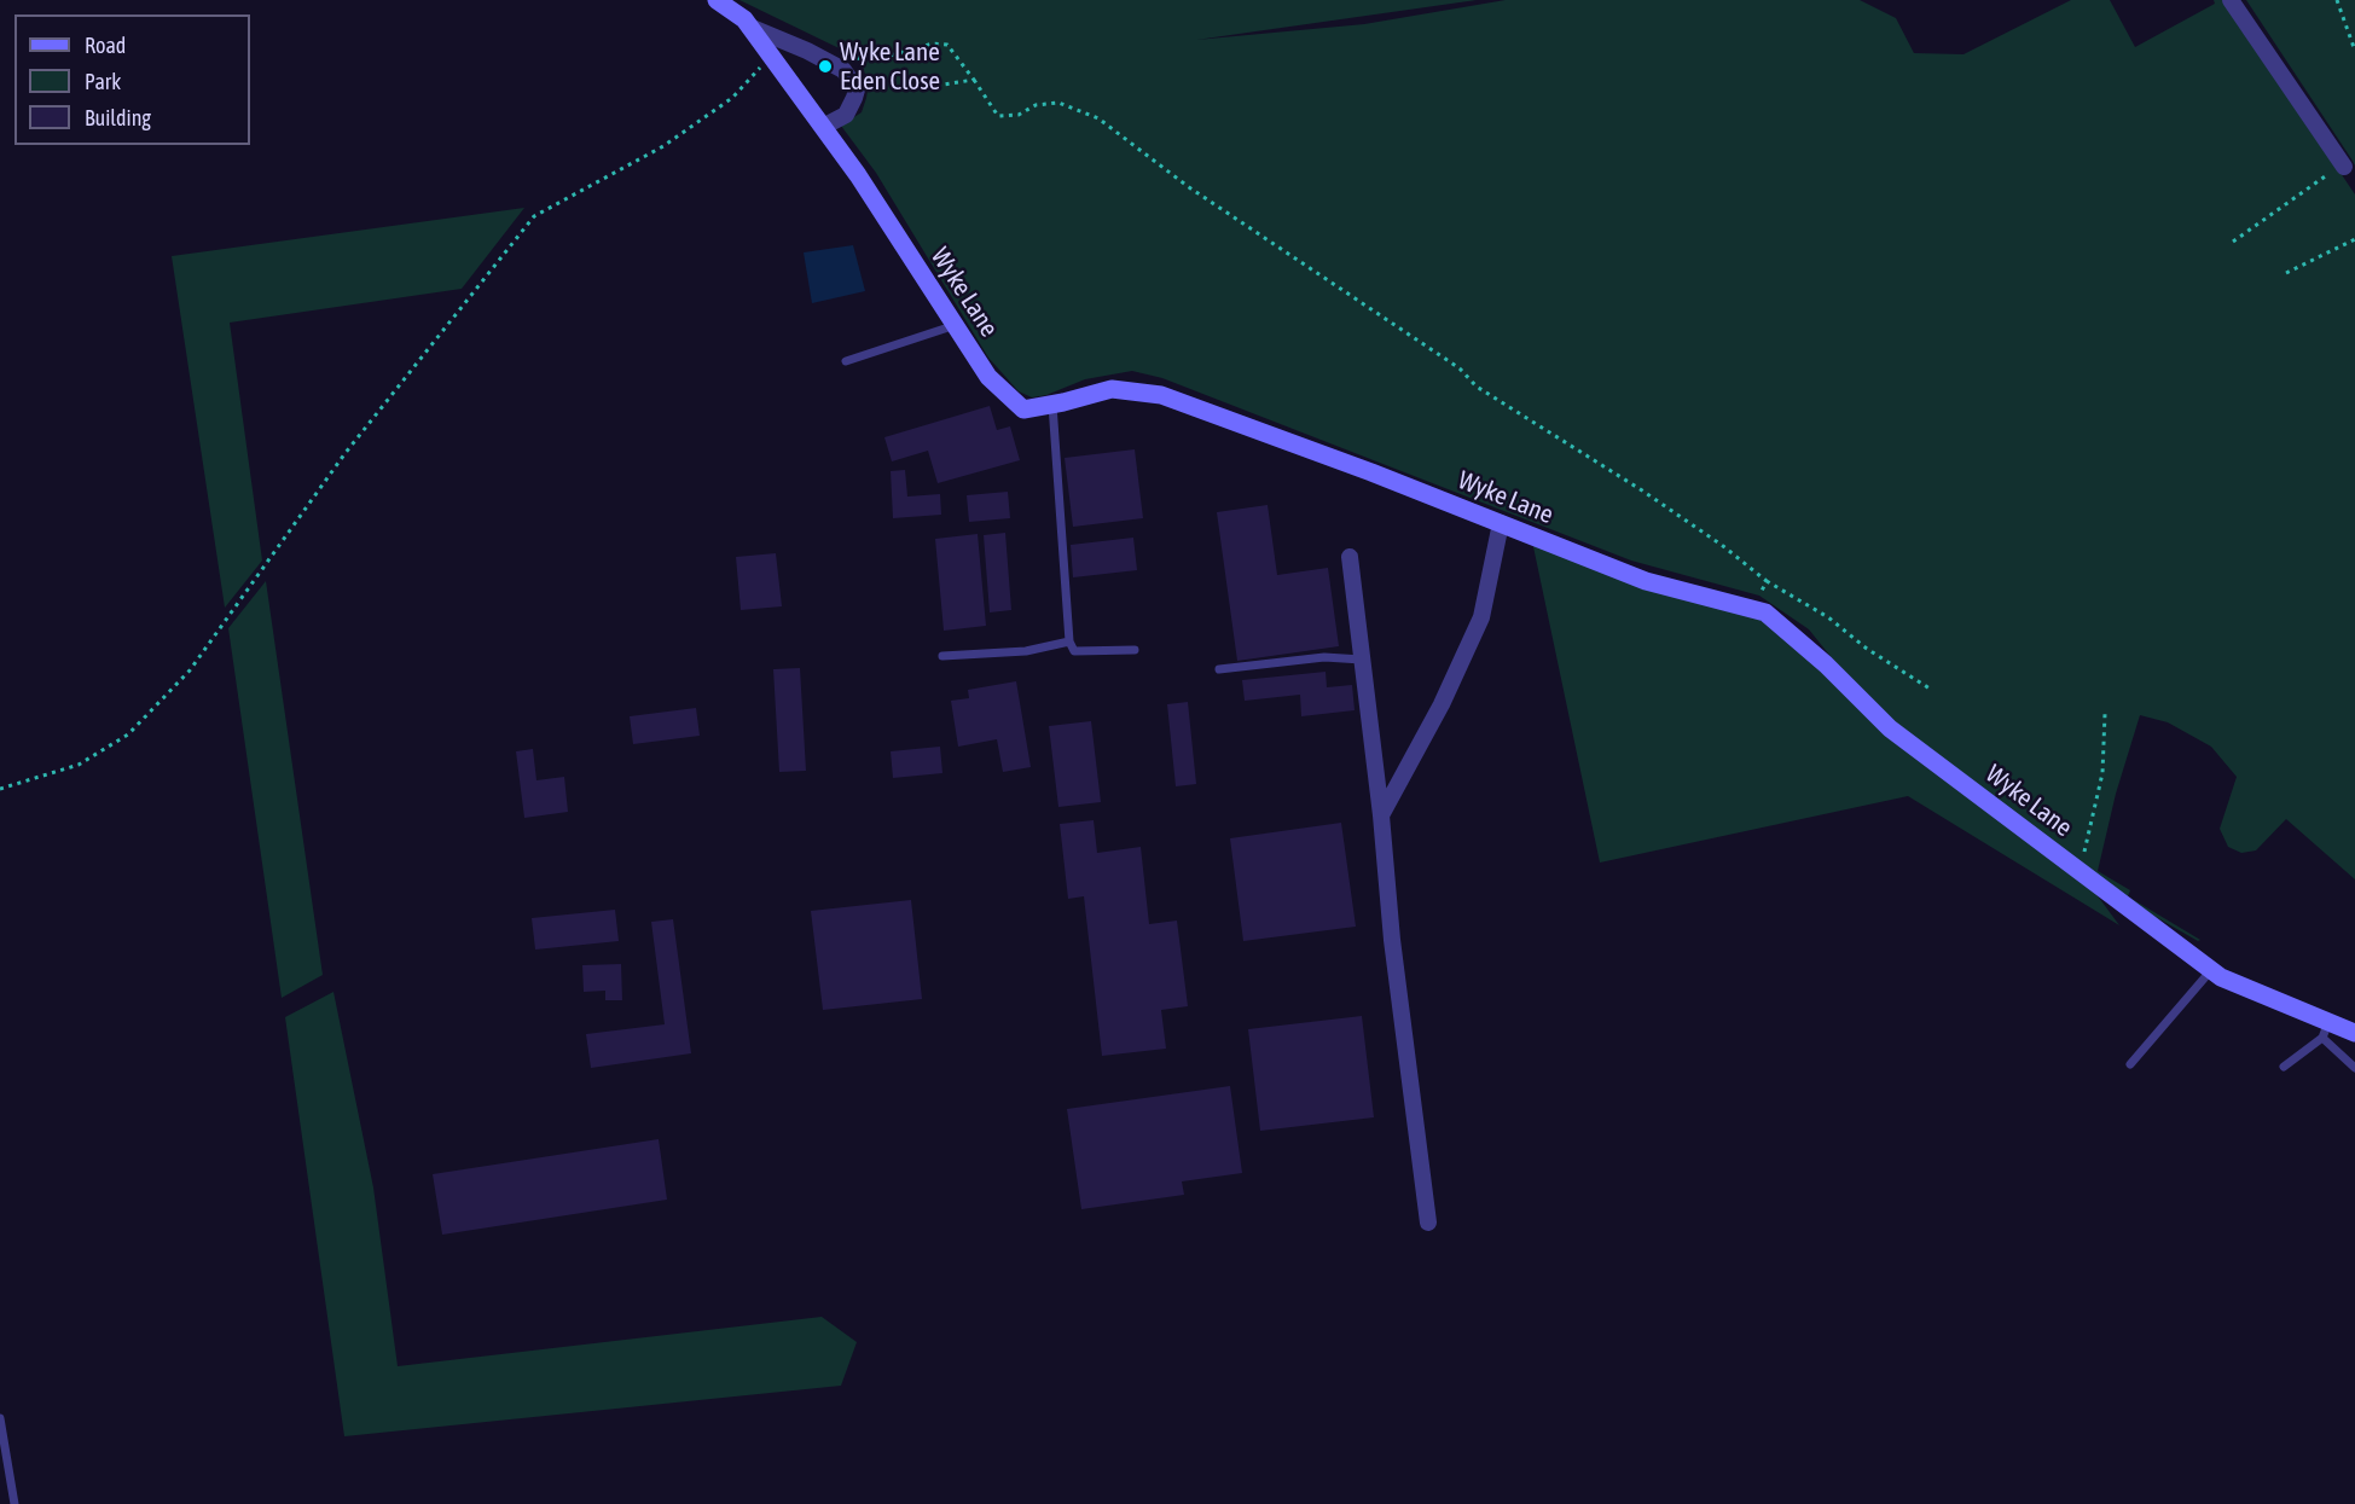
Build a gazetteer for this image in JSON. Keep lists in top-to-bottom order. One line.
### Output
{"streets":{"street":["Wyke Lane"]},"places":["Wyke Lane Eden Close"],"legend":["Road","Park","Building"]}
